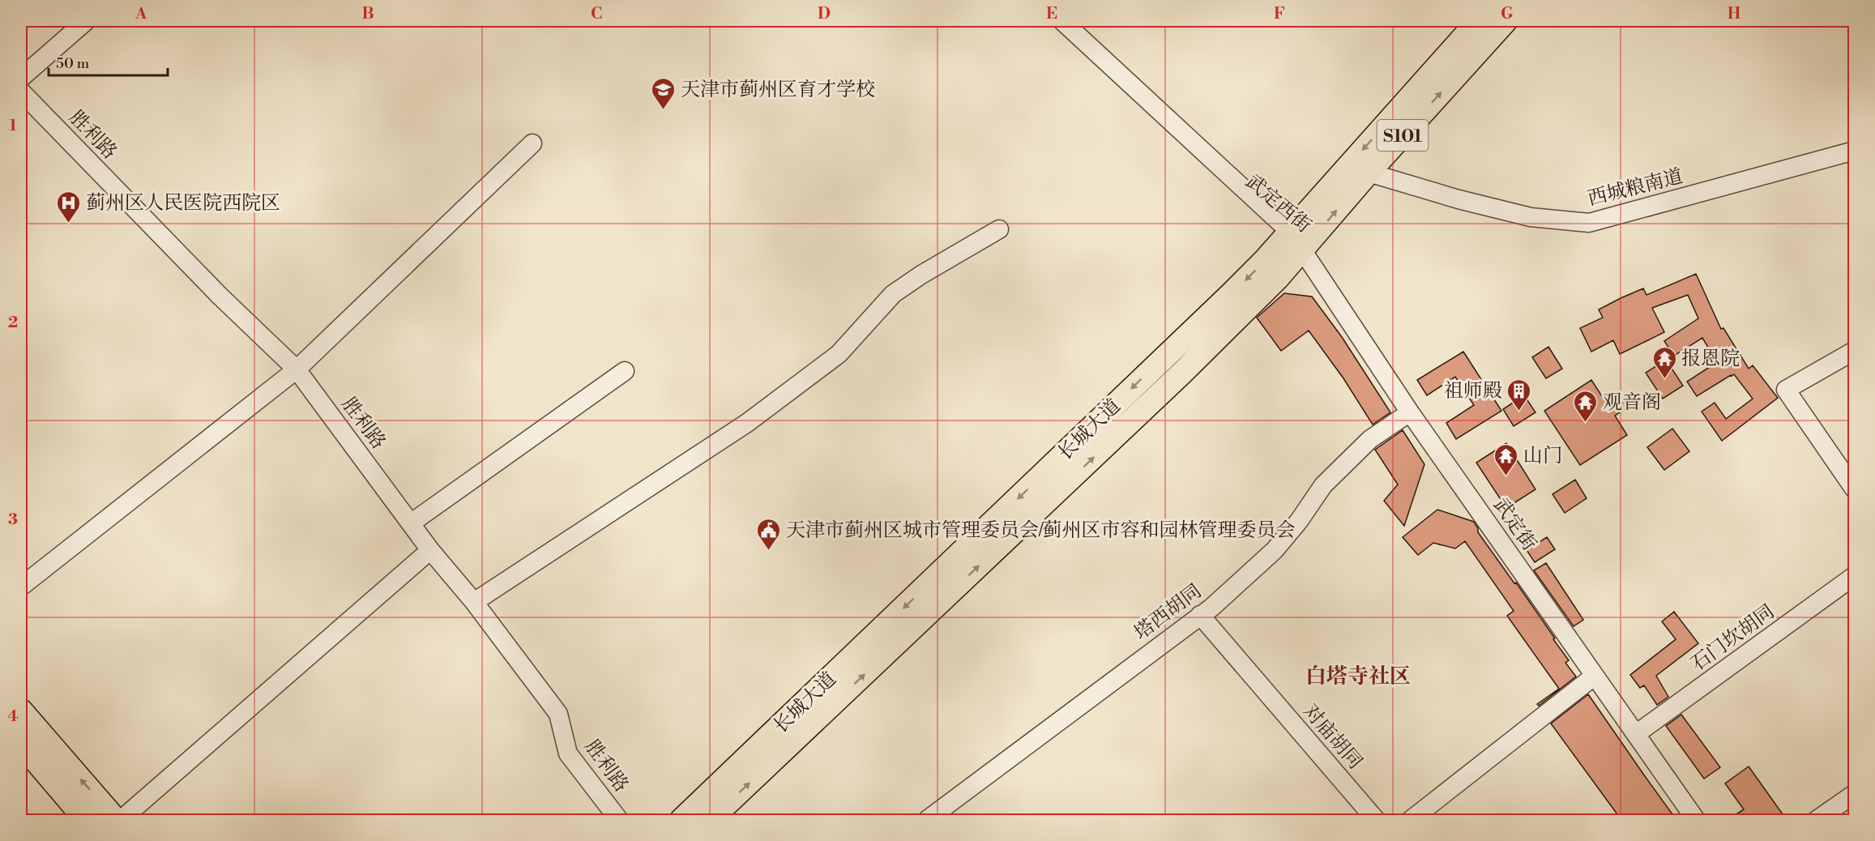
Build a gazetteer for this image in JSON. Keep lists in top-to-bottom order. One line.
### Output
{"streets":{"main road":["S101","长城大道"],"street":["胜利路","西城粮南道","武定西街","武定街","塔西胡同","石门坎胡同","对庙胡同"]},"crossings":[["西城粮南道","长城大道"],["武定西街","长城大道"],["武定西街","武定街"],["长城大道","武定街"],["武定街","塔西胡同"],["武定街","石门坎胡同"],["塔西胡同","对庙胡同"]],"districts":["白塔寺社区"],"places":{"school or university":["天津市蓟州区育才学校"],"hospital":["蓟州区人民医院西院区"],"temple":["报恩院","观音阁","山门"],"building":["祖师殿"],"public building":["天津市蓟州区城市管理委员会/蓟州区市容和园林管理委员会"]},"scale_bar":"50 m","grid":{"columns":["A","B","C","D","E","F","G","H"],"rows":["1","2","3","4"]}}
